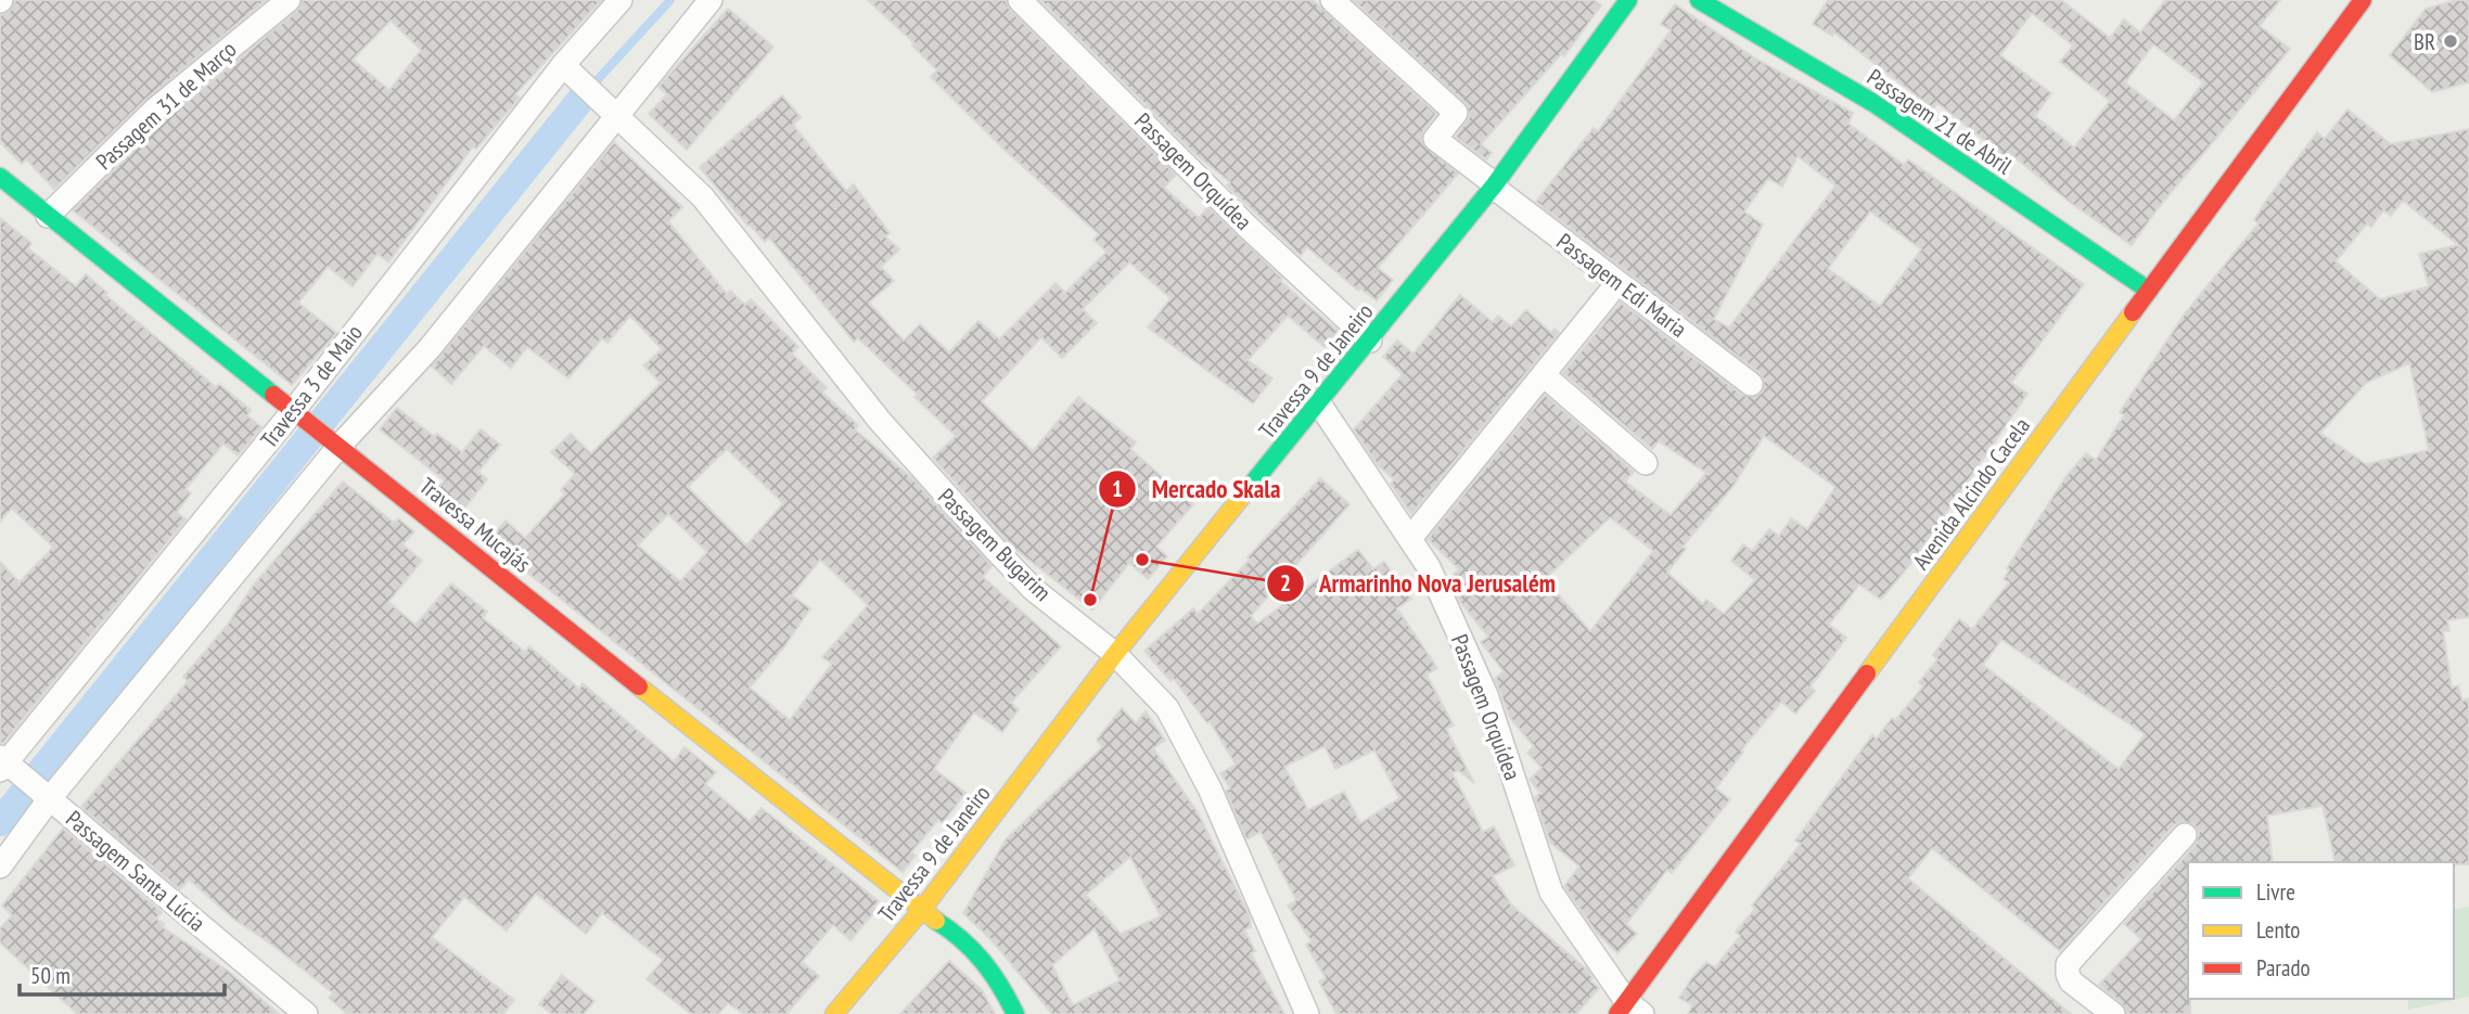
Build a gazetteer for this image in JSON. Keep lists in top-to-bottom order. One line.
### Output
{"streets":{"street":["Passagem 31 de Março","Passagem 21 de Abril","Passagem Orquídea","Passagem Edi Maria","Travessa 9 de Janeiro","Travessa 3 de Maio","Avenida Alcindo Cacela","Travessa Mucajás","Passagem Bugarim","Passagem Santa Lúcia"]},"crossings":[["Passagem 31 de Março","Travessa Mucajás"],["Passagem 21 de Abril","Avenida Alcindo Cacela"],["Passagem Orquídea","Travessa 9 de Janeiro"],["Passagem Orquídea","Avenida Alcindo Cacela"],["Passagem Edi Maria","Travessa 9 de Janeiro"],["Travessa 9 de Janeiro","Travessa Mucajás"],["Travessa 9 de Janeiro","Passagem Bugarim"],["Travessa 3 de Maio","Travessa Mucajás"],["Travessa 3 de Maio","Passagem Bugarim"],["Travessa 3 de Maio","Passagem Santa Lúcia"]],"places":["BR","Armarinho Nova Jerusalém","Mercado Skala"],"legend":["Livre","Lento","Parado"],"scale_bar":"50 m"}
